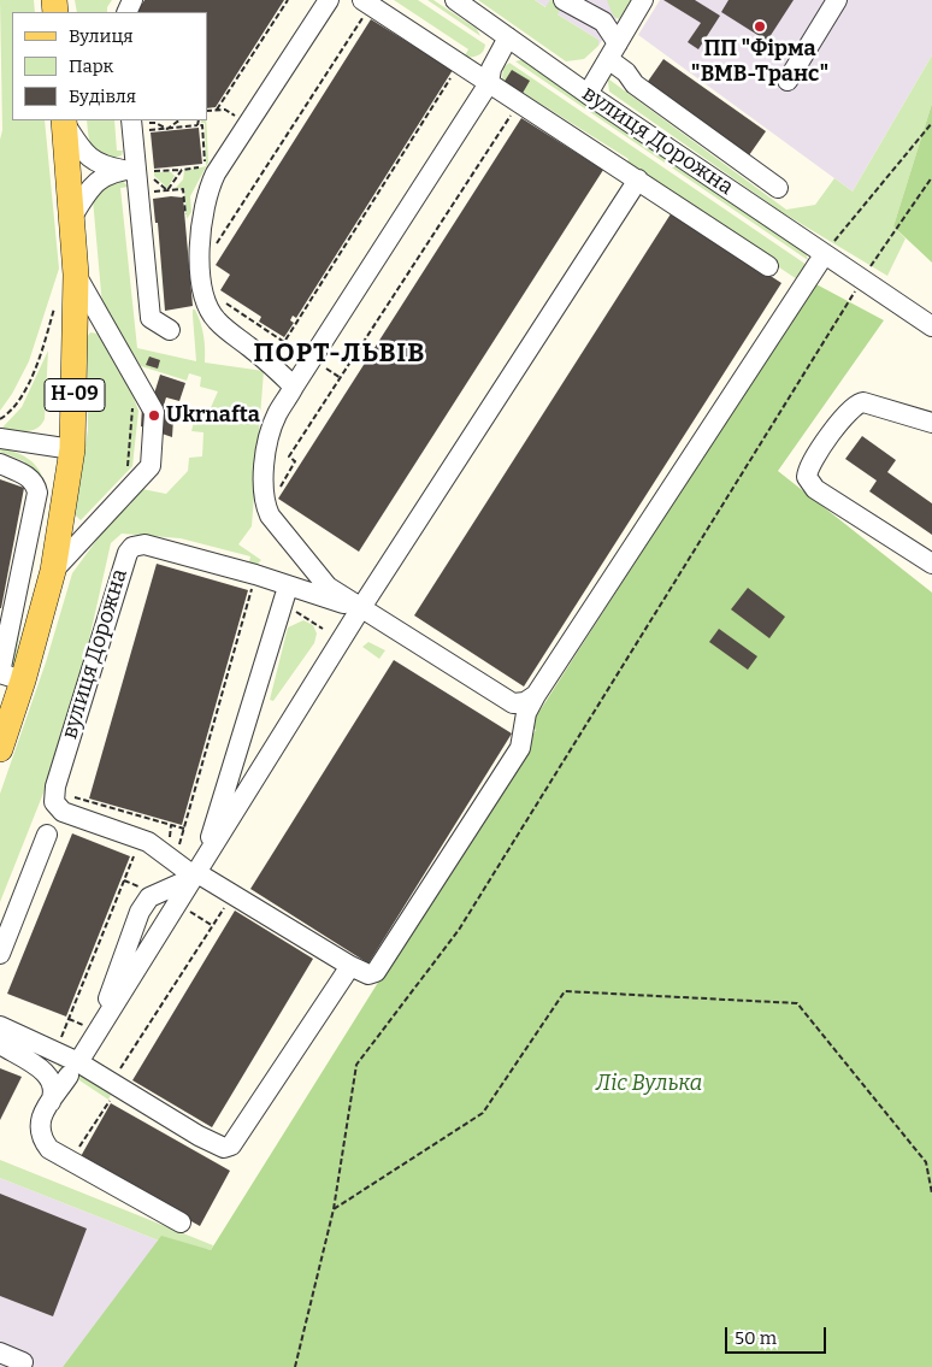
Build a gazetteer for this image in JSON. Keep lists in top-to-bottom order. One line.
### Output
{"streets":{"main road":["Н-09"],"street":["вулиця Дорожна"]},"districts":["ПОРТ-ЛЬВІВ"],"parks":["Ліс Вулька"],"places":["ПП \"Фірма \"ВМВ-Транс\"","Ukrnafta"],"legend":["Вулиця","Парк","Будівля"],"scale_bar":"50 m"}
